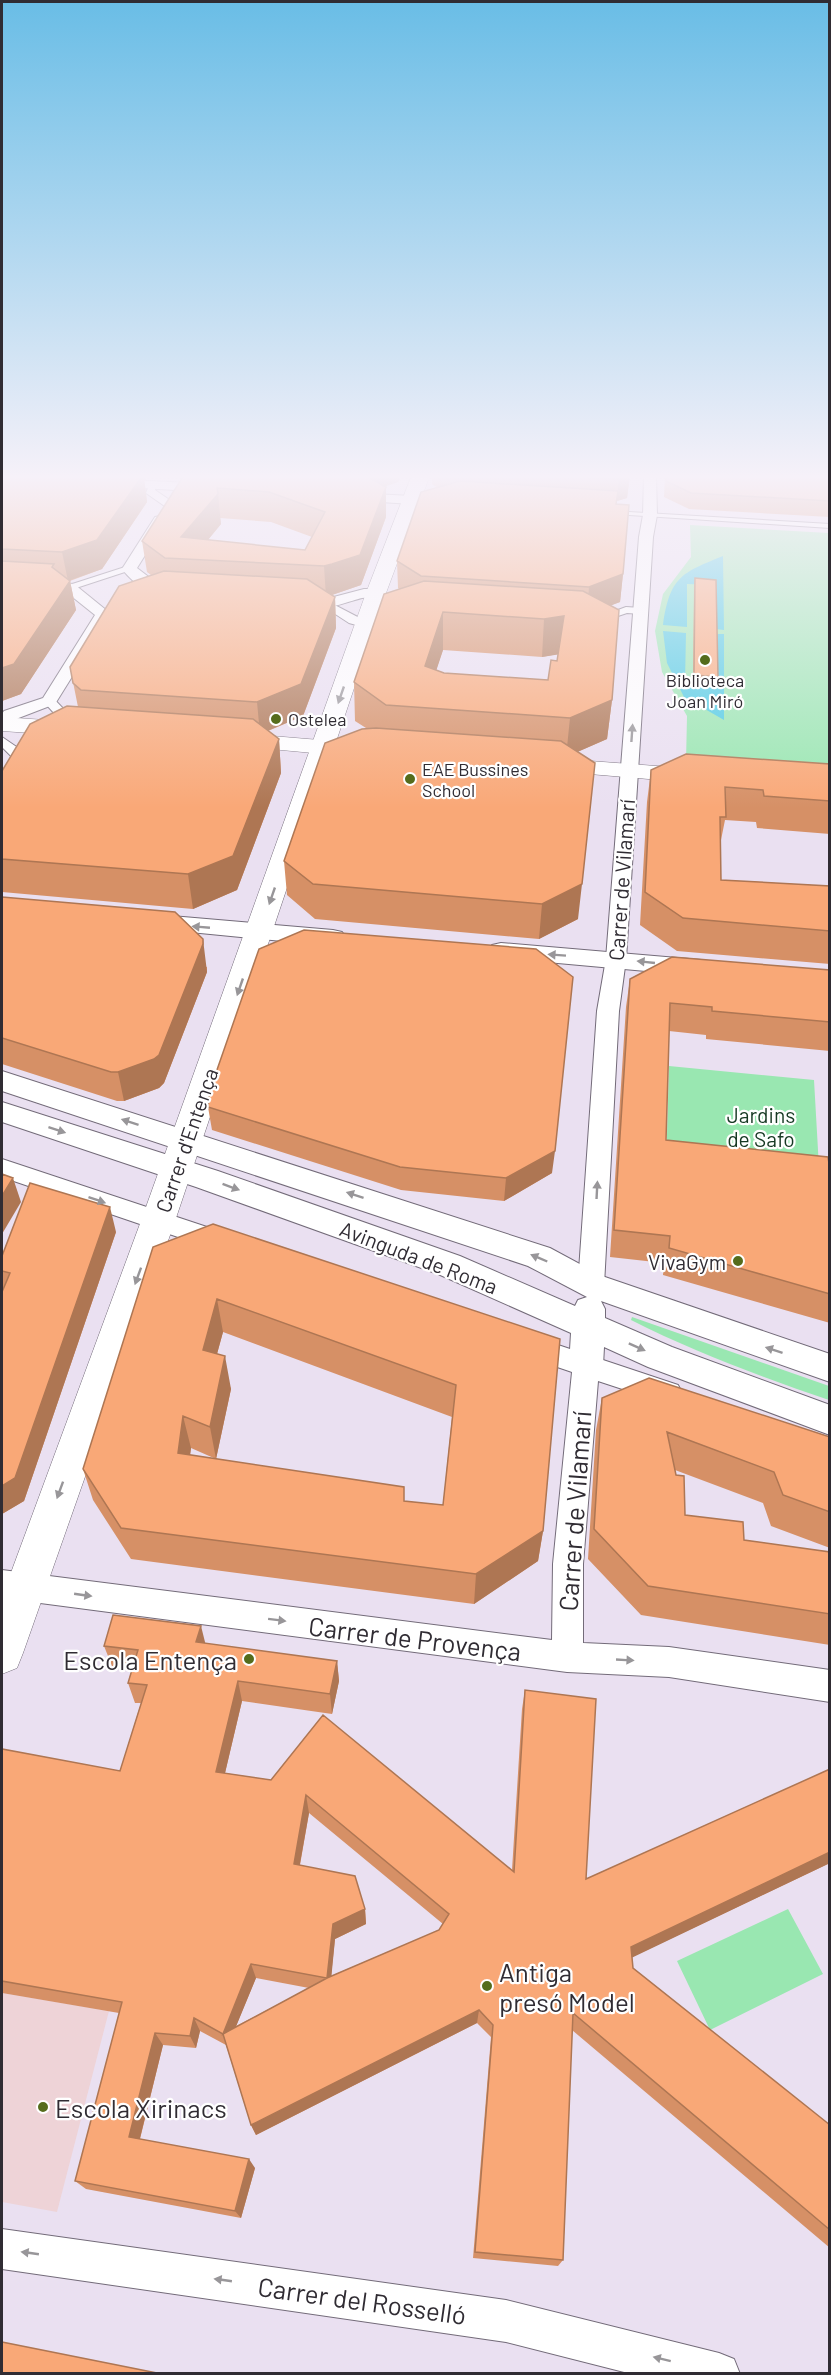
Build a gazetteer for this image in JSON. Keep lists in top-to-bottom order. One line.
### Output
{"streets":{"main road":["Carrer d'Entença"],"street":["Carrer de Vilamarí","Avinguda de Roma","Carrer de Provença","Carrer del Rosselló"]},"crossings":[["Carrer de Vilamarí","Avinguda de Roma"],["Carrer de Vilamarí","Carrer de Provença"],["Carrer d'Entença","Avinguda de Roma"],["Carrer d'Entença","Carrer de Provença"]],"one_way":["Carrer de Vilamarí","Carrer d'Entença","Carrer de Provença","Carrer del Rosselló"],"parks":["Jardins de Safo"],"places":["Biblioteca Joan Miró","Ostelea","EAE Bussines School","VivaGym","Escola Entença","Antiga presó Model","Escola Xirinacs"]}
